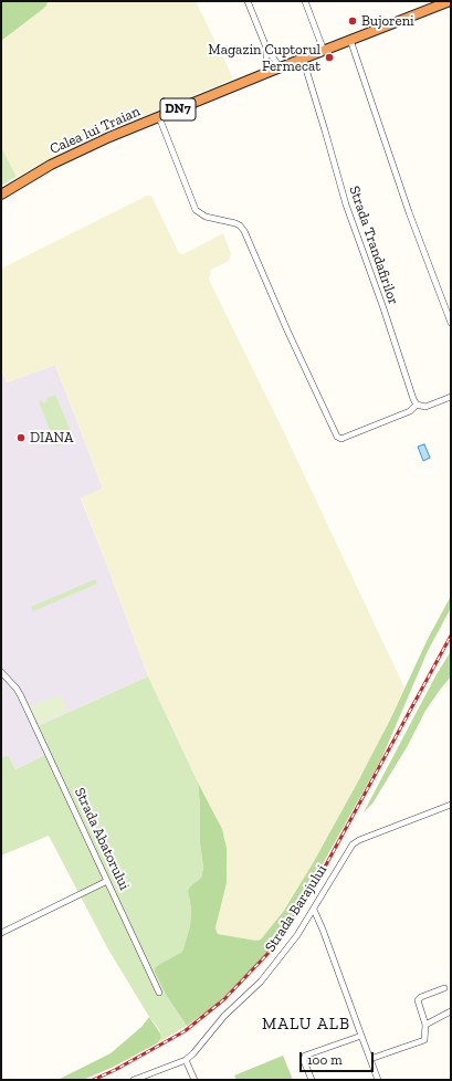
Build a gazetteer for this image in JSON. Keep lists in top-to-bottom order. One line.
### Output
{"streets":{"highway":["DN7","Calea lui Traian"],"street":["Strada Trandafirilor","Strada Abatorului","Strada Barajului"]},"crossings":[["Calea lui Traian","Strada Trandafirilor"]],"districts":["MALU ALB"],"places":["Bujoreni","Magazin Cuptorul Fermecat","DIANA"],"scale_bar":"100 m"}
